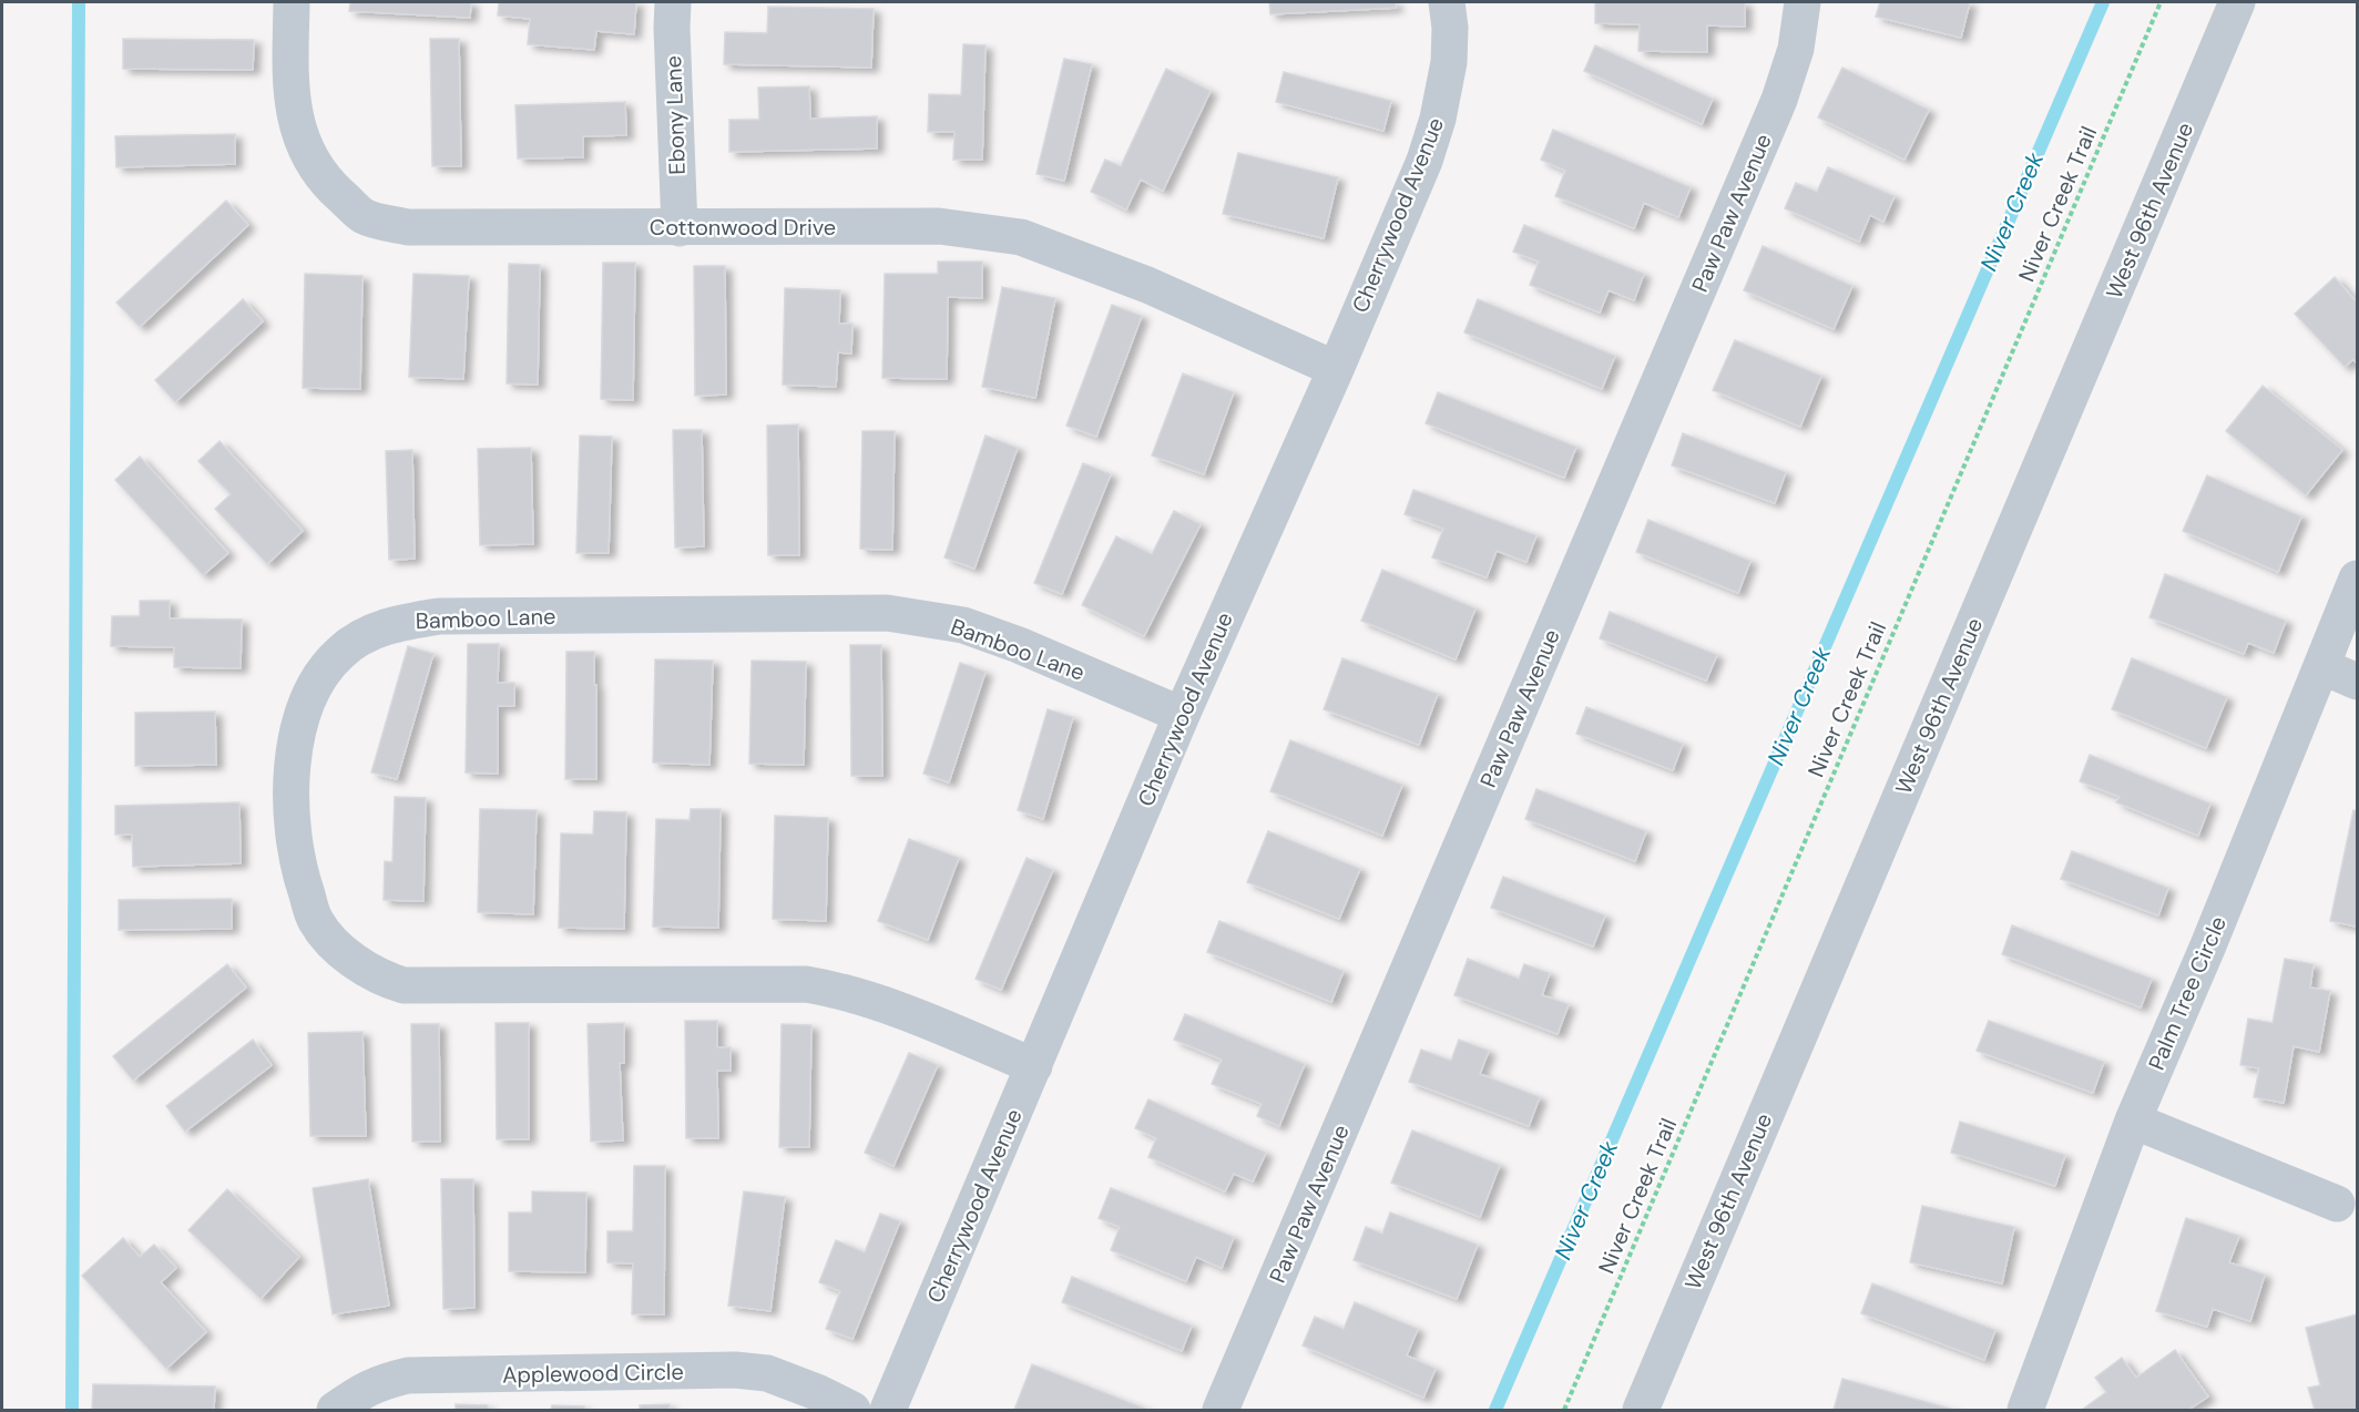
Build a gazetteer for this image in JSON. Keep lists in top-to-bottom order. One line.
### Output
{"streets":{"street":["Ebony Lane","West 96th Avenue","Paw Paw Avenue","Cherrywood Avenue","Cottonwood Drive","Bamboo Lane","Palm Tree Circle","Applewood Circle"],"path":["Niver Creek Trail"]},"crossings":[["Ebony Lane","Cottonwood Drive"],["Cherrywood Avenue","Cottonwood Drive"],["Cherrywood Avenue","Bamboo Lane"]],"water":["Niver Creek"]}
